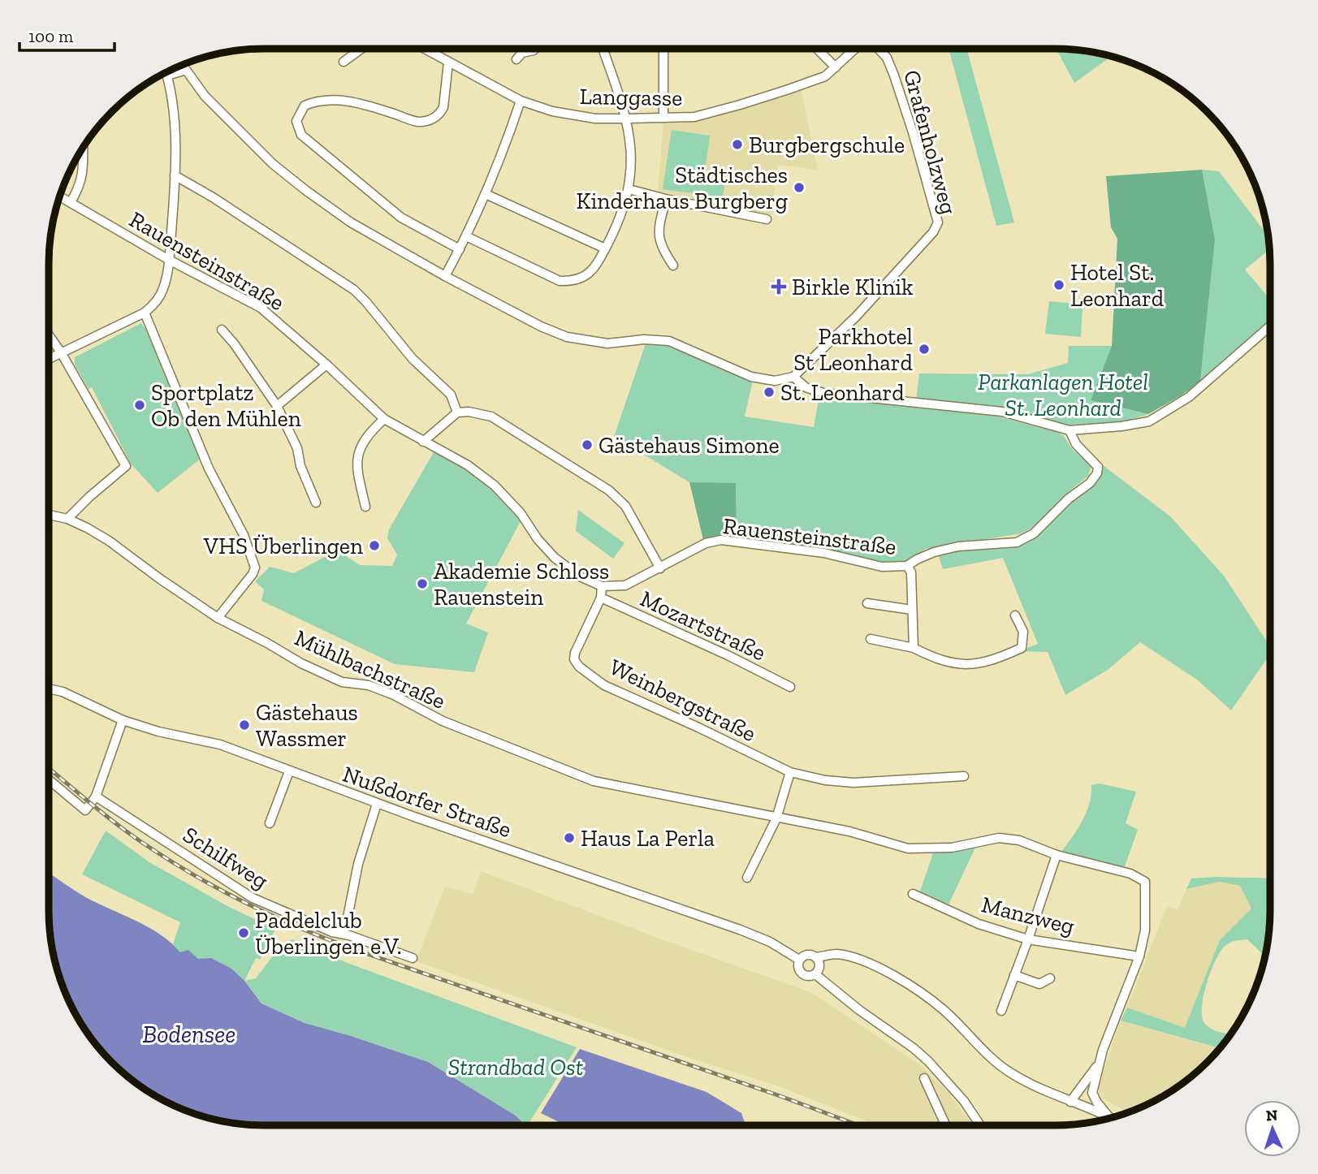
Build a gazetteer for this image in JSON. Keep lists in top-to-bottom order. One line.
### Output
{"streets":{"street":["Langgasse","Grafenholzweg","Rauensteinstraße","Mozartstraße","Mühlbachstraße","Weinbergstraße","Nußdorfer Straße","Schilfweg","Manzweg"]},"crossings":[["Rauensteinstraße","Weinbergstraße"],["Mozartstraße","Weinbergstraße"],["Mühlbachstraße","Manzweg"]],"water":["Bodensee"],"parks":["Parkanlagen Hotel St. Leonhard","Strandbad Ost"],"places":{"other":["Burgbergschule","Städtisches Kinderhaus Burgberg","Hotel St. Leonhard","Parkhotel St Leonhard","St. Leonhard","Sportplatz Ob den Mühlen","Gästehaus Simone","VHS Überlingen","Akademie Schloss Rauenstein","Gästehaus Wassmer","Haus La Perla","Paddelclub Überlingen e.V."],"health":["Birkle Klinik"]},"scale_bar":"100 m","north":"top"}
